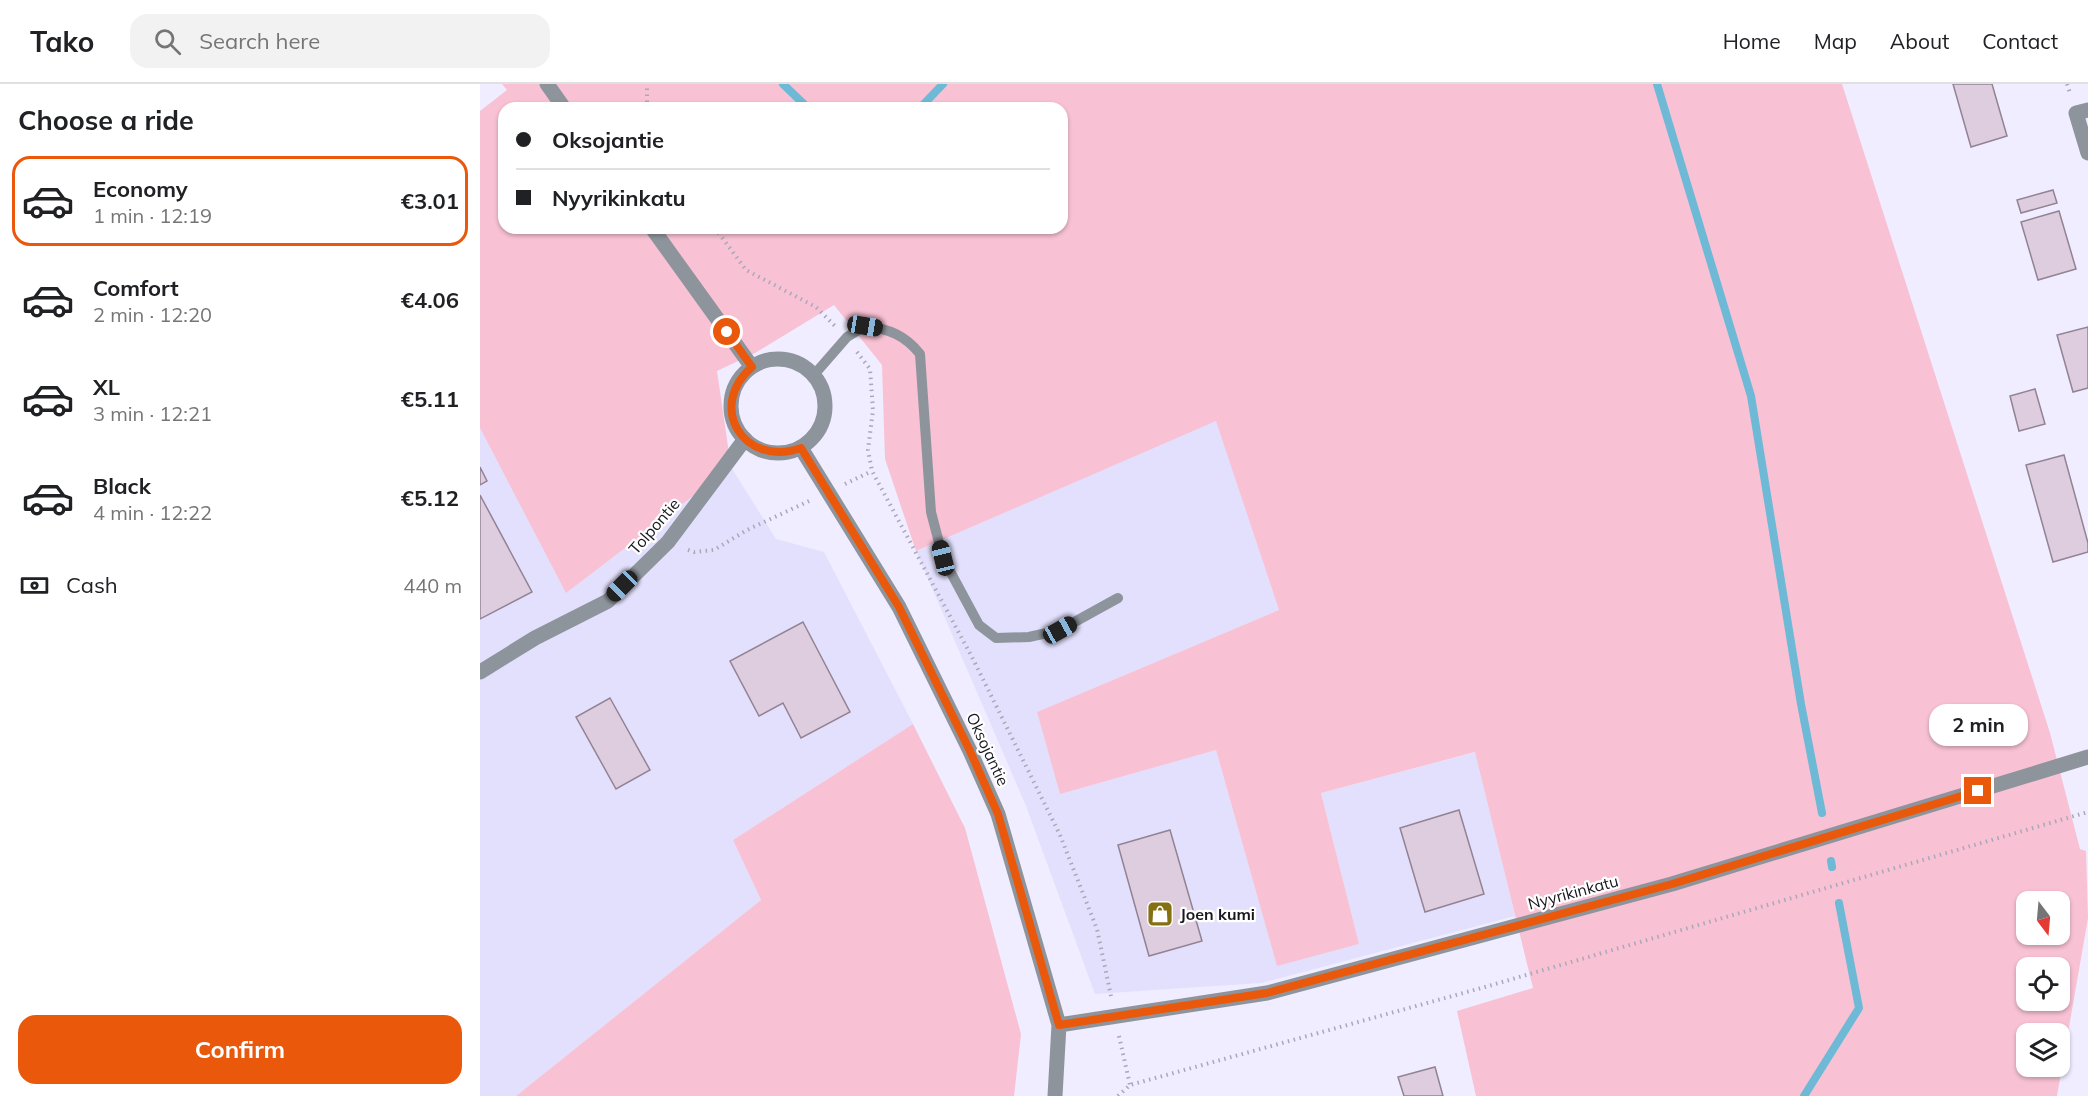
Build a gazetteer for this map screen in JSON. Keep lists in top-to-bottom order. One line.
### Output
{"streets":{"street":["Tolpontie","Oksojantie","Nyyrikinkatu"]},"crossings":[["Tolpontie","Oksojantie"],["Oksojantie","Nyyrikinkatu"]],"places":{"shop":["Joen kumi"]},"north":"bottom","page":{"header":"Tako","search":"Search here","nav":["Home","Map","About","Contact"],"heading":"Choose a ride","banner":["Oksojantie","Nyyrikinkatu"],"list":[{"name":"Economy","note":"1 min · 12:19","value":"€3.01"},{"name":"Comfort","note":"2 min · 12:20","value":"€4.06"},{"name":"XL","note":"3 min · 12:21","value":"€5.11"},{"name":"Black","note":"4 min · 12:22","value":"€5.12"}],"pay":["Cash","440 m"],"bubble":"2 min","buttons":"Confirm"}}
